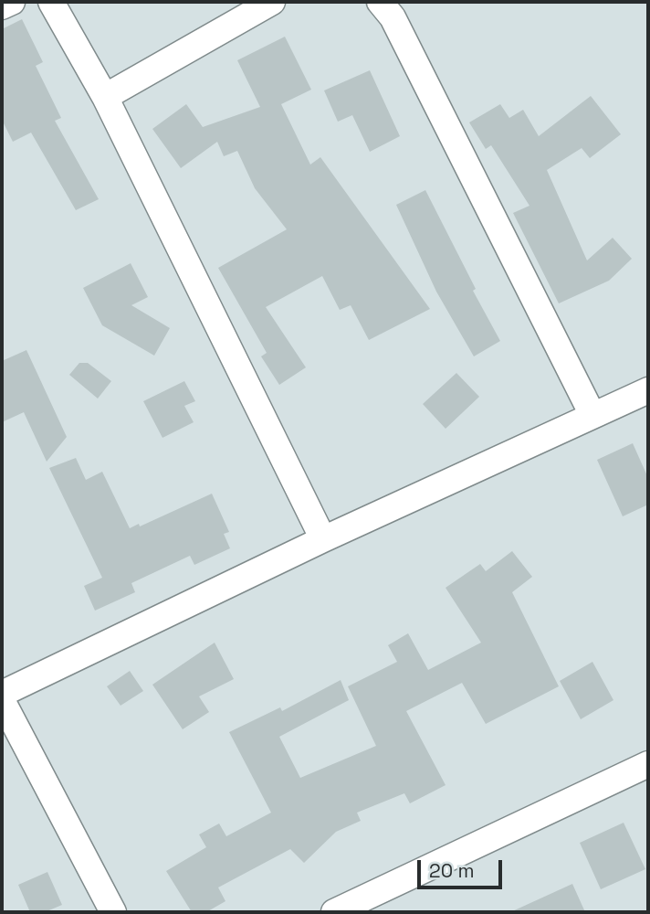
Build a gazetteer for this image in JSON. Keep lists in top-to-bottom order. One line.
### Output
{"scale_bar":"20 m"}
